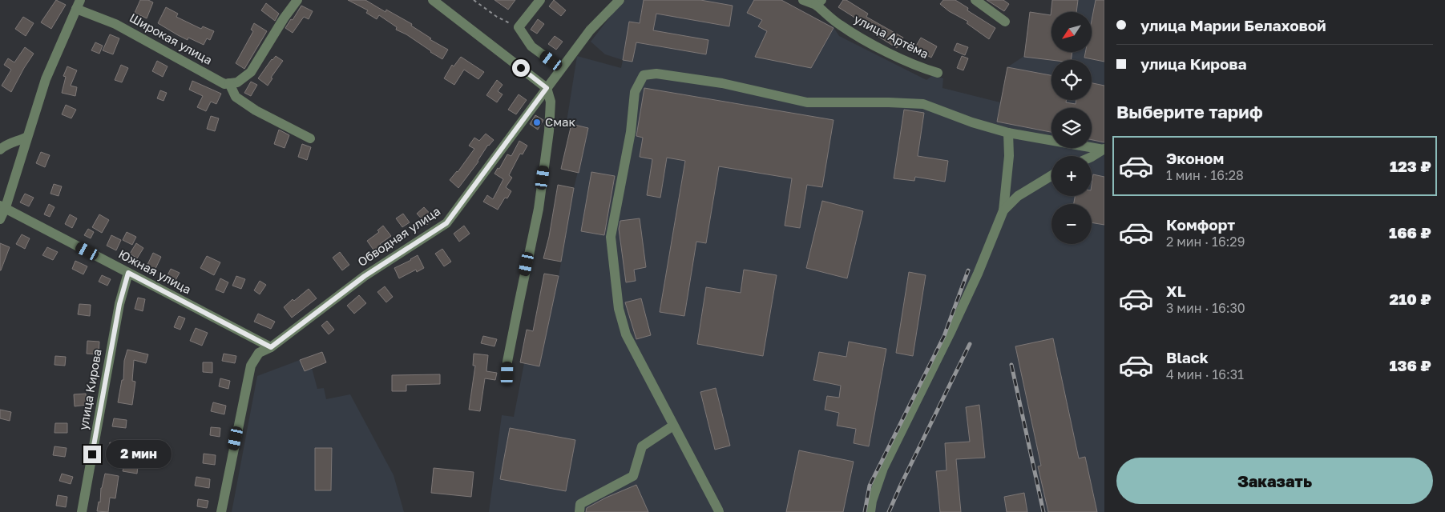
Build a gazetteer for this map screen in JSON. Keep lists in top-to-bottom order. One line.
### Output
{"streets":{"street":["улица Артёма","Широкая улица","Обводная улица","Южная улица","улица Кирова"]},"crossings":[["Широкая улица","Южная улица"],["Обводная улица","Южная улица"],["Южная улица","улица Кирова"]],"places":["Смак"],"north":"bottom left","page":{"banner":["улица Марии Белаховой","улица Кирова"],"map_buttons":["+","−"],"heading":"Выберите тариф","list":[{"name":"Эконом","note":"1 мин · 16:28","value":"123 ₽"},{"name":"Комфорт","note":"2 мин · 16:29","value":"166 ₽"},{"name":"XL","note":"3 мин · 16:30","value":"210 ₽"},{"name":"Black","note":"4 мин · 16:31","value":"136 ₽"}],"bubble":"2 мин","buttons":"Заказать"}}
